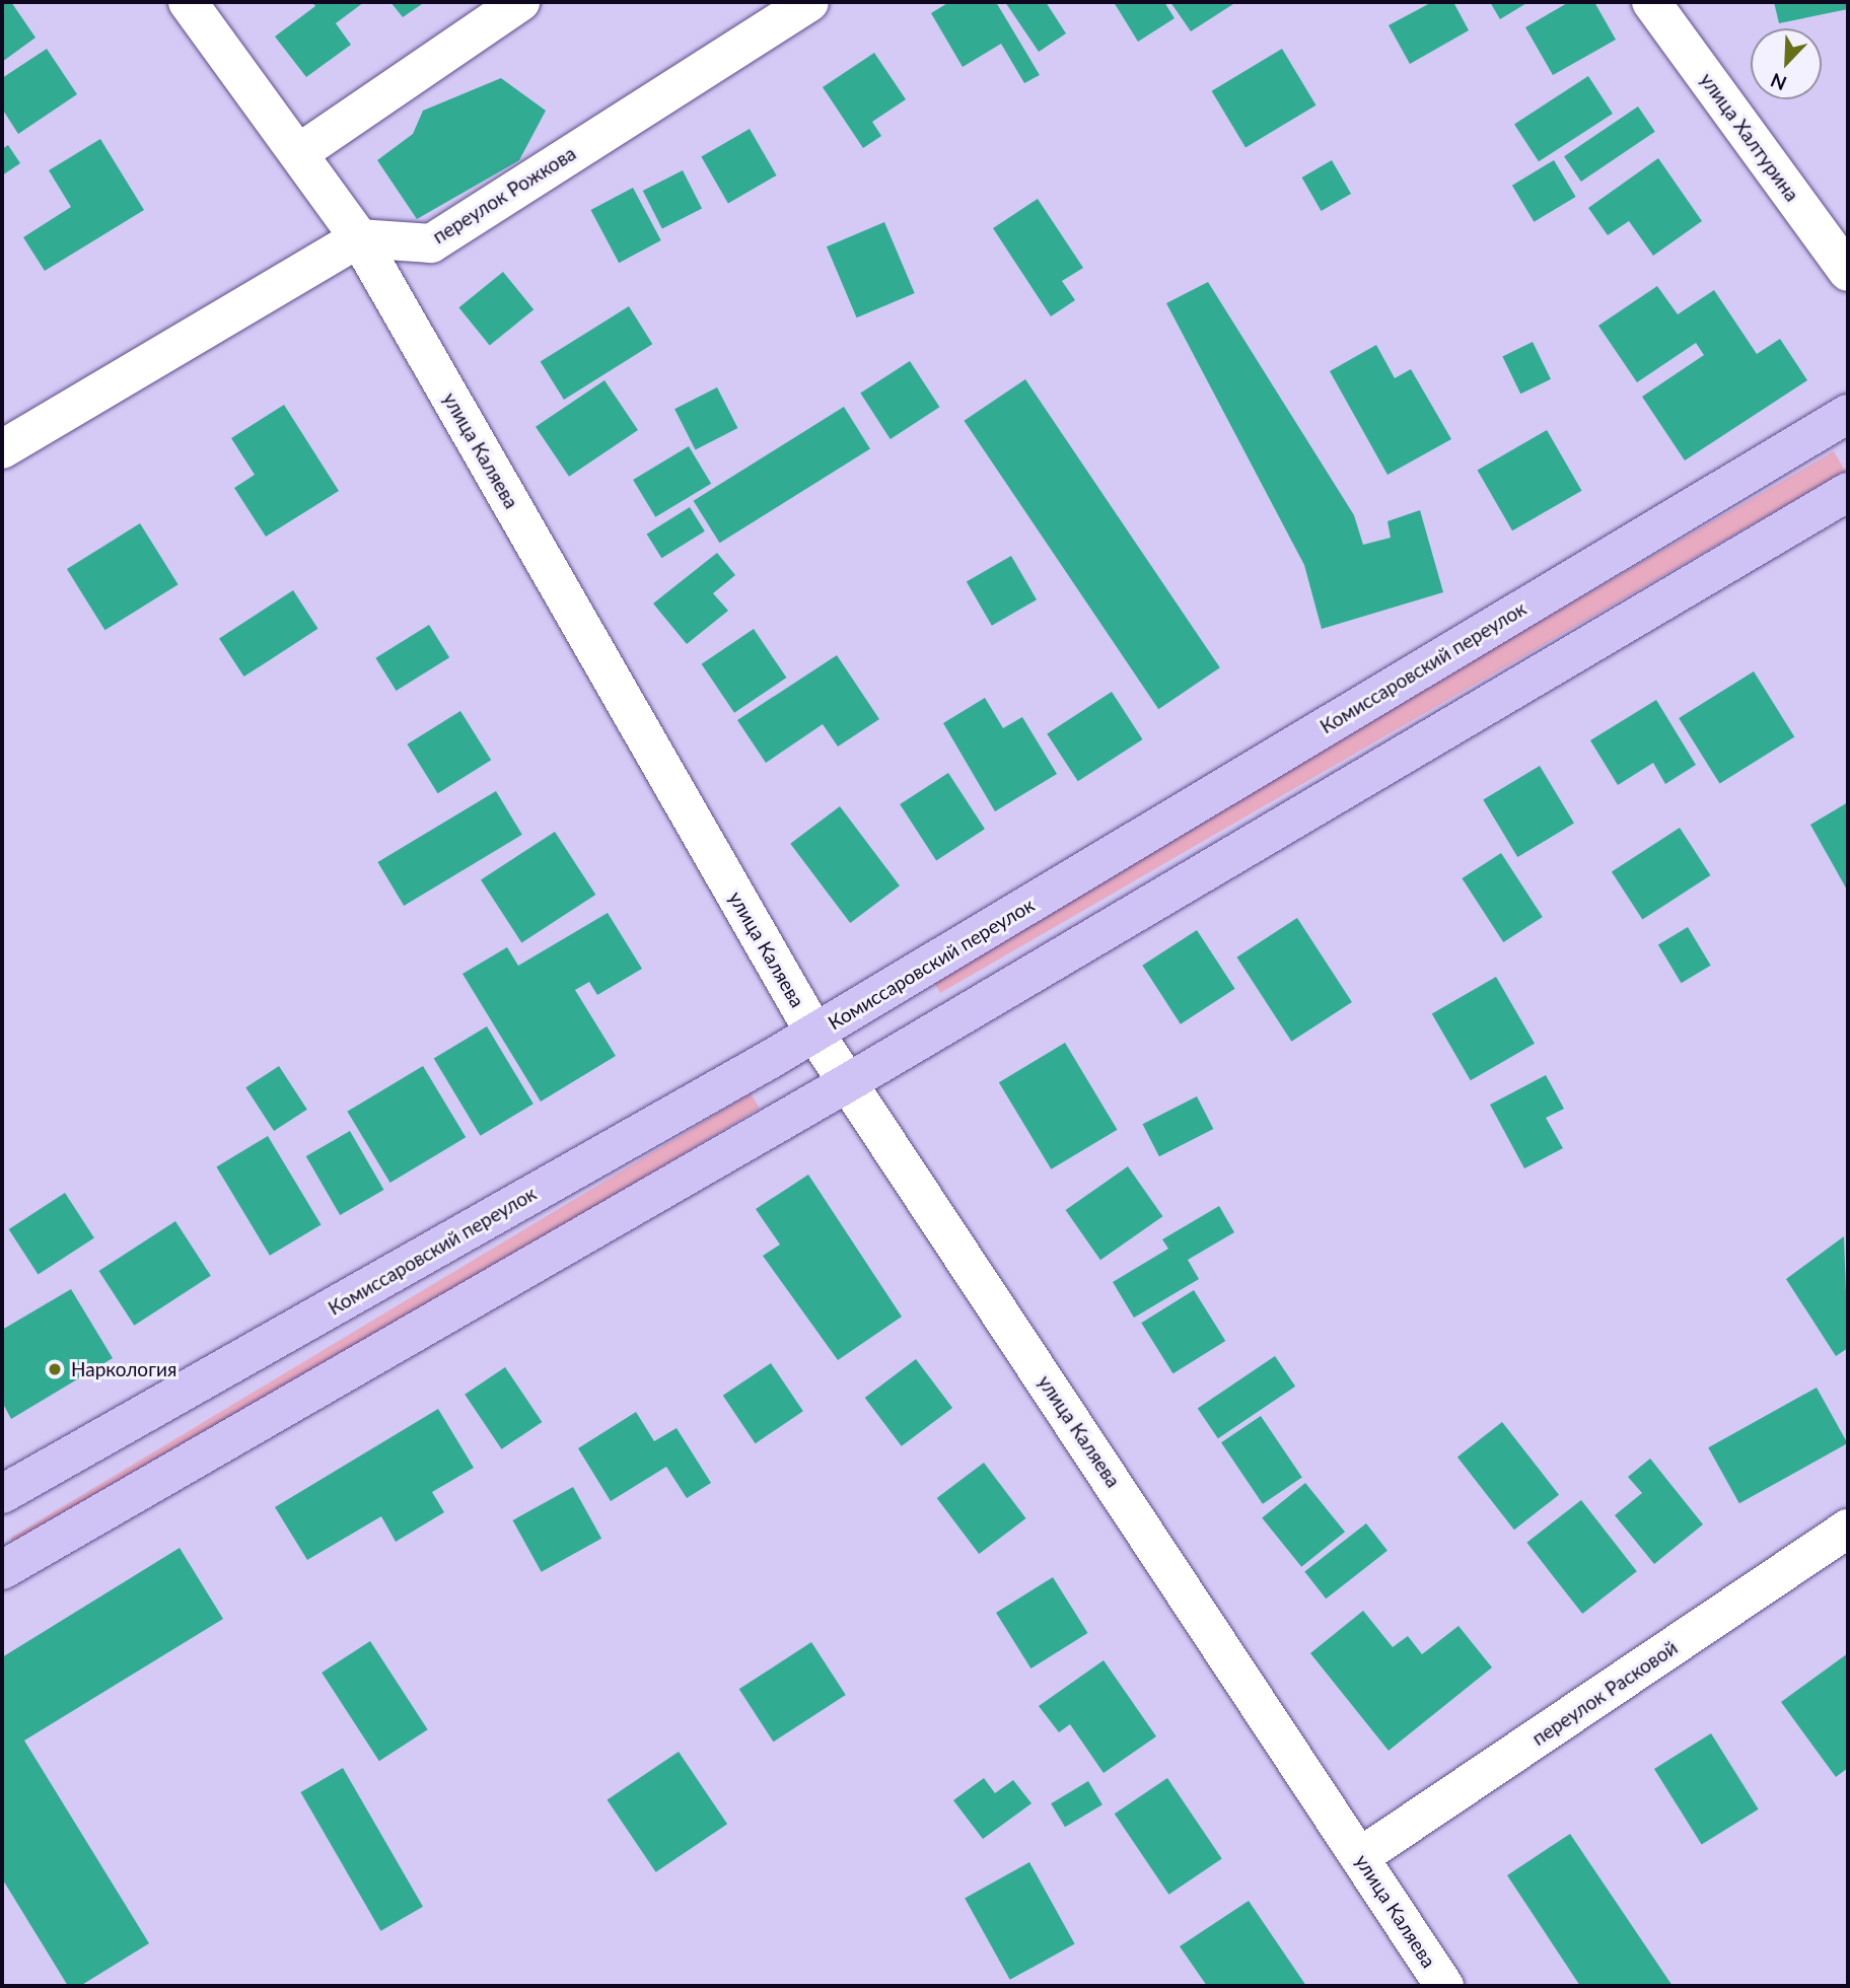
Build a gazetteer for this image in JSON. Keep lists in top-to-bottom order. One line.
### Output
{"streets":{"main road":["Комиссаровский переулок"],"street":["улица Халтурина","переулок Рожкова","улица Каляева","переулок Расковой"]},"crossings":[["переулок Рожкова","улица Каляева"],["улица Каляева","Комиссаровский переулок"],["улица Каляева","переулок Расковой"]],"places":["Наркология"],"north":"bottom left"}
